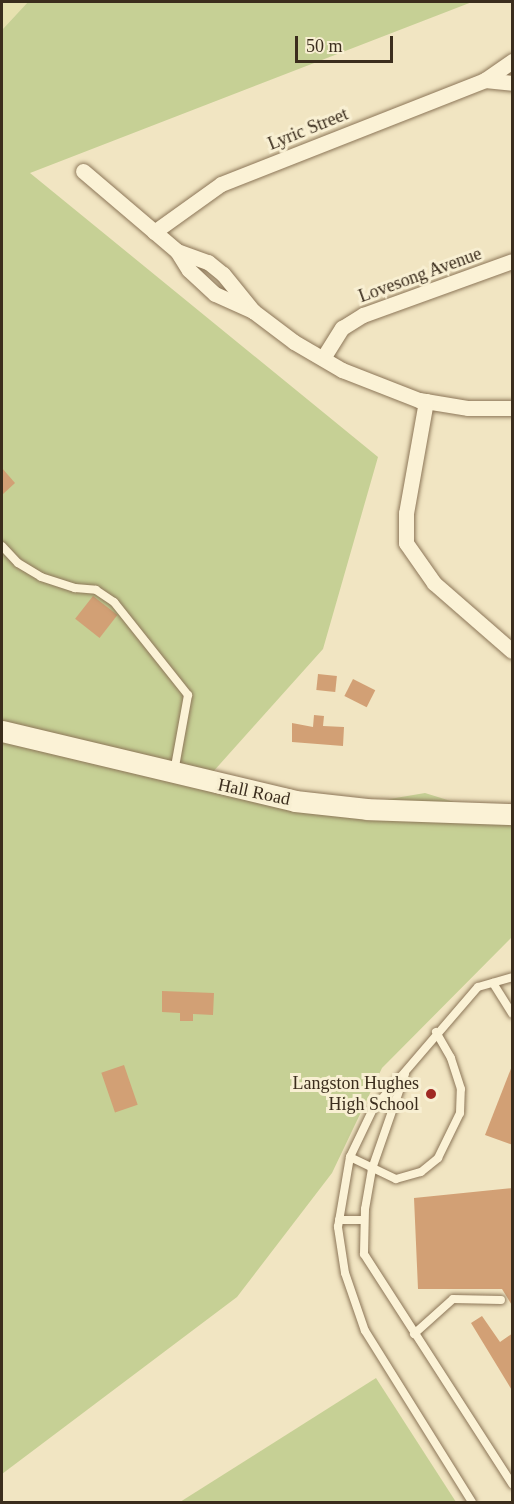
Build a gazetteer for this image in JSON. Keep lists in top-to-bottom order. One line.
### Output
{"streets":{"street":["Lyric Street","Lovesong Avenue","Hall Road"]},"places":["Langston Hughes High School"],"scale_bar":"50 m"}
